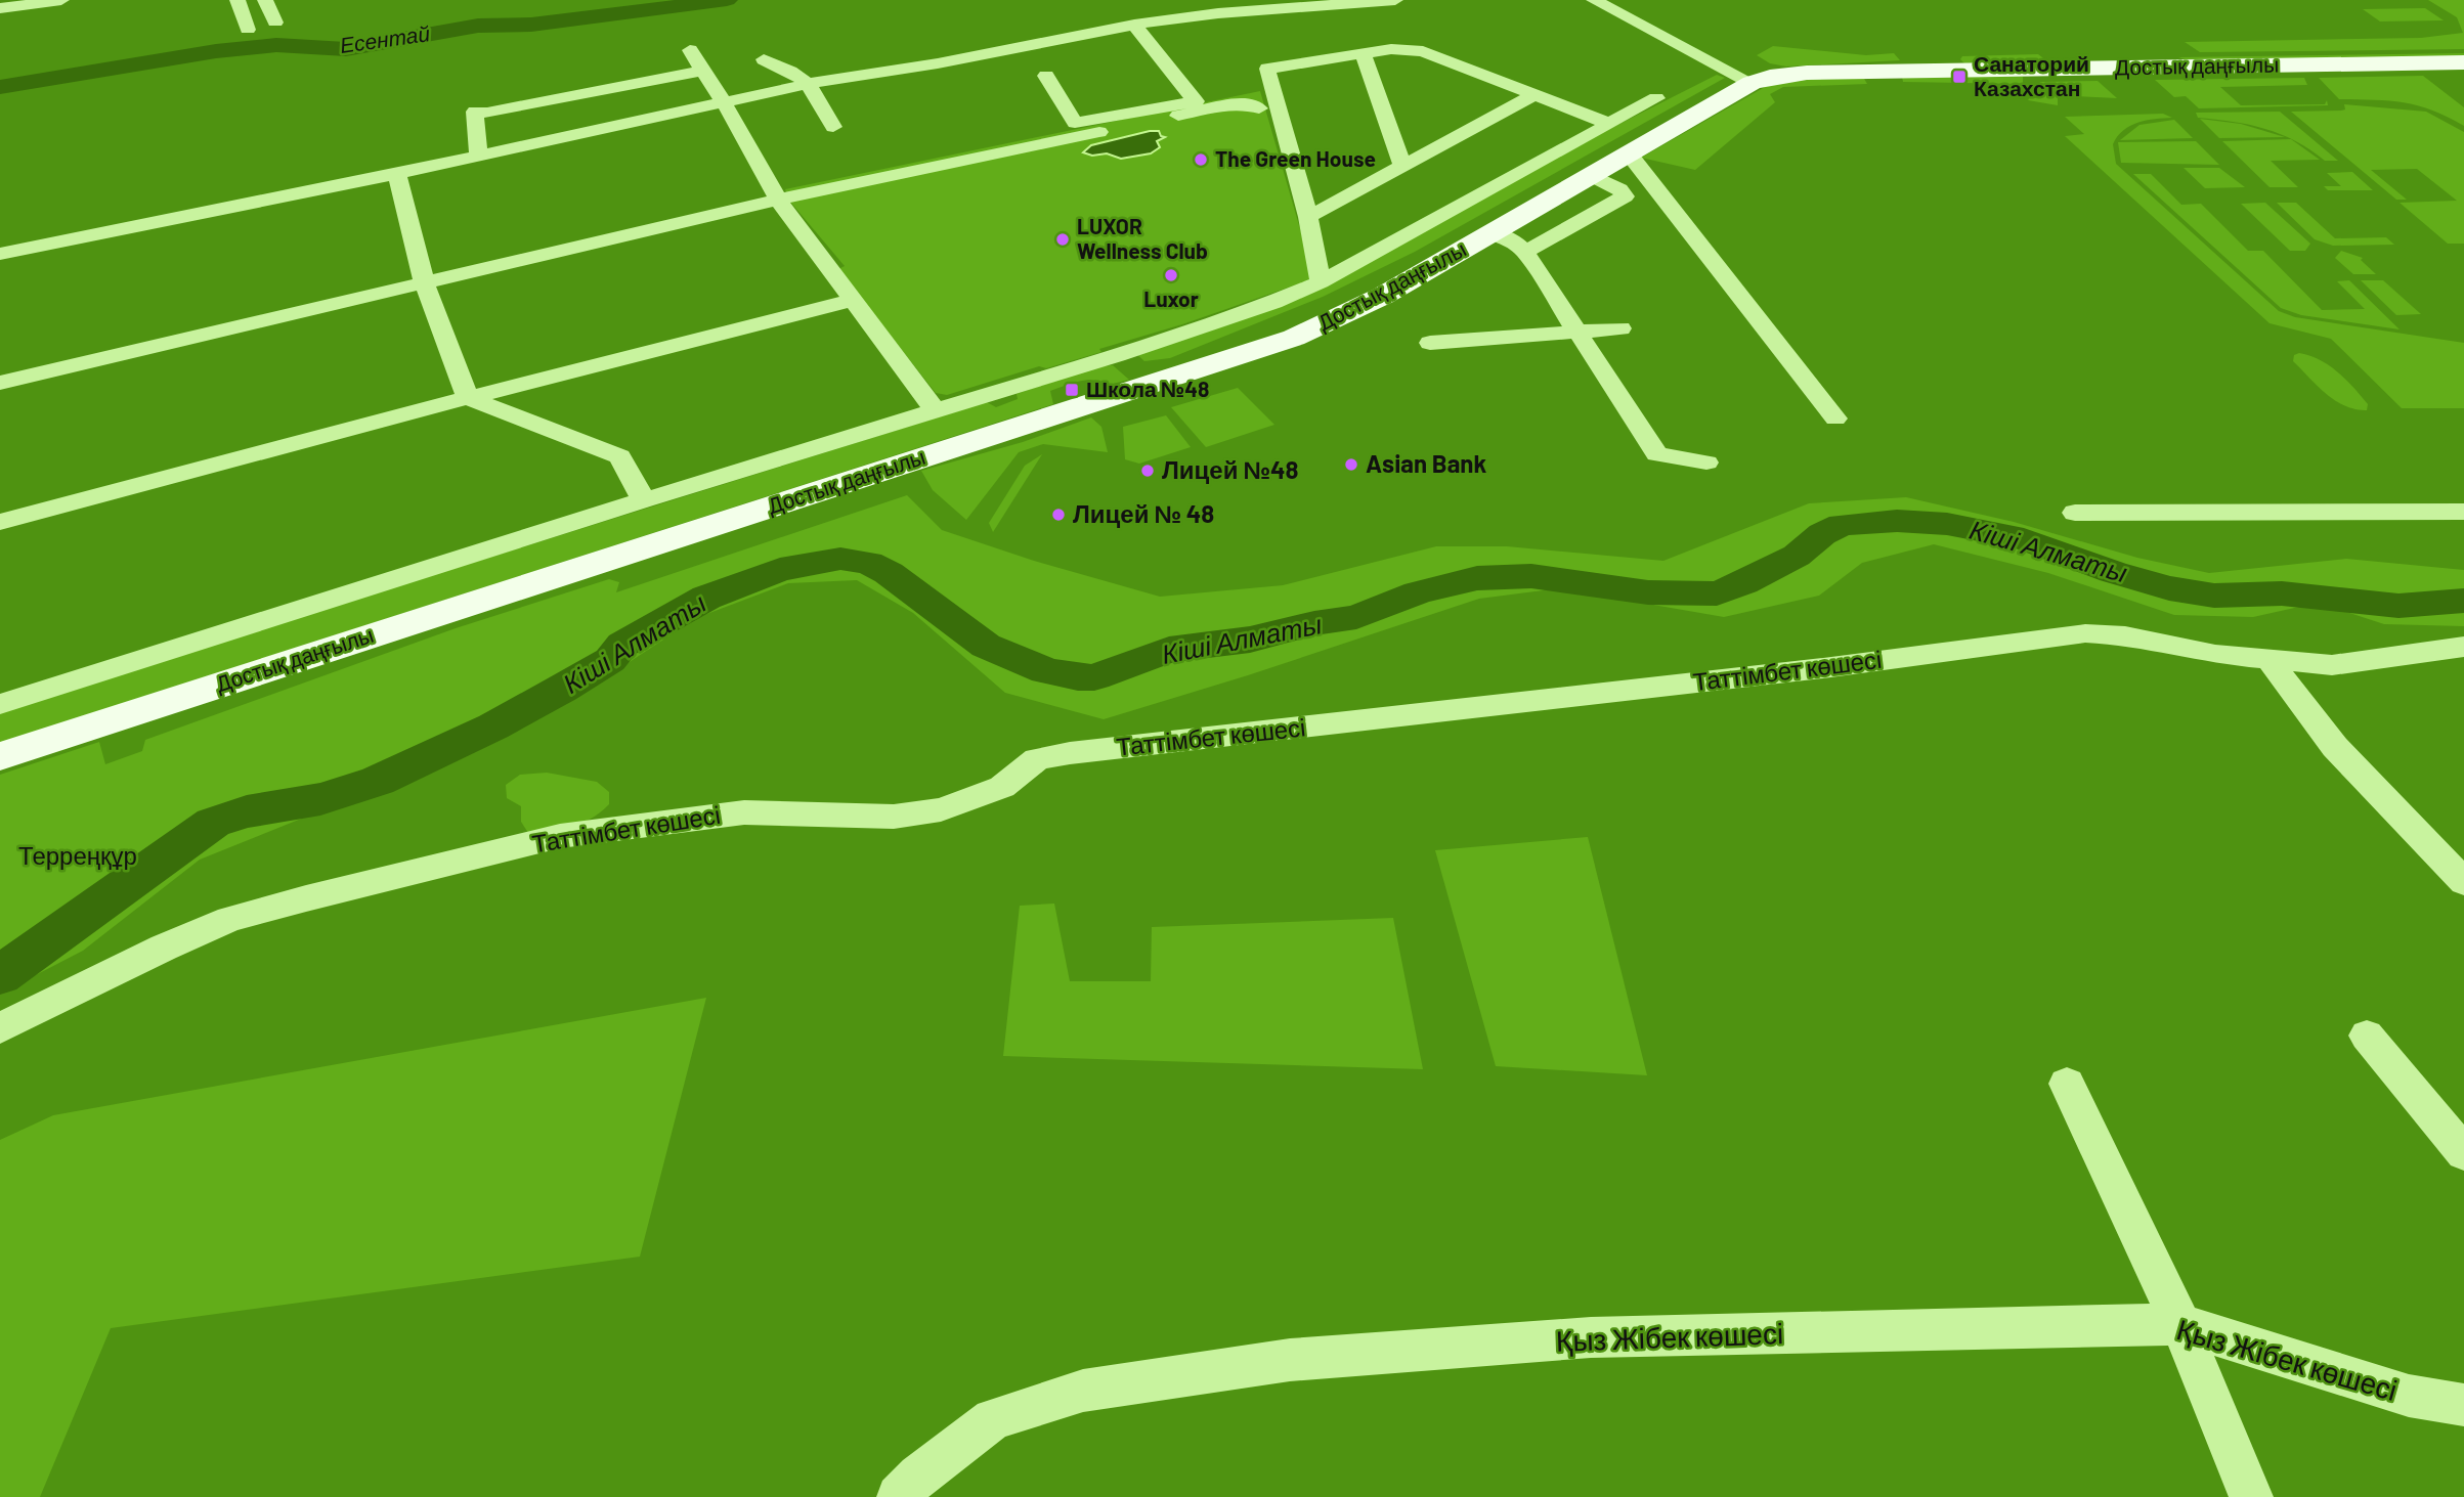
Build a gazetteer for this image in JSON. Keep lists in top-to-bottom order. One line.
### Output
{"streets":{"main road":["Достық даңғылы"],"street":["Таттімбет көшесі","Қыз Жібек көшесі"]},"water":["Есентай","Кіші Алматы"],"parks":["Терреңқұр"],"places":{"transit":["Санаторий Казахстан","Школа №48"],"other":["The Green House","LUXOR Wellness Club","Luxor","Asian Bank","Лицей №48","Лицей № 48"]}}
